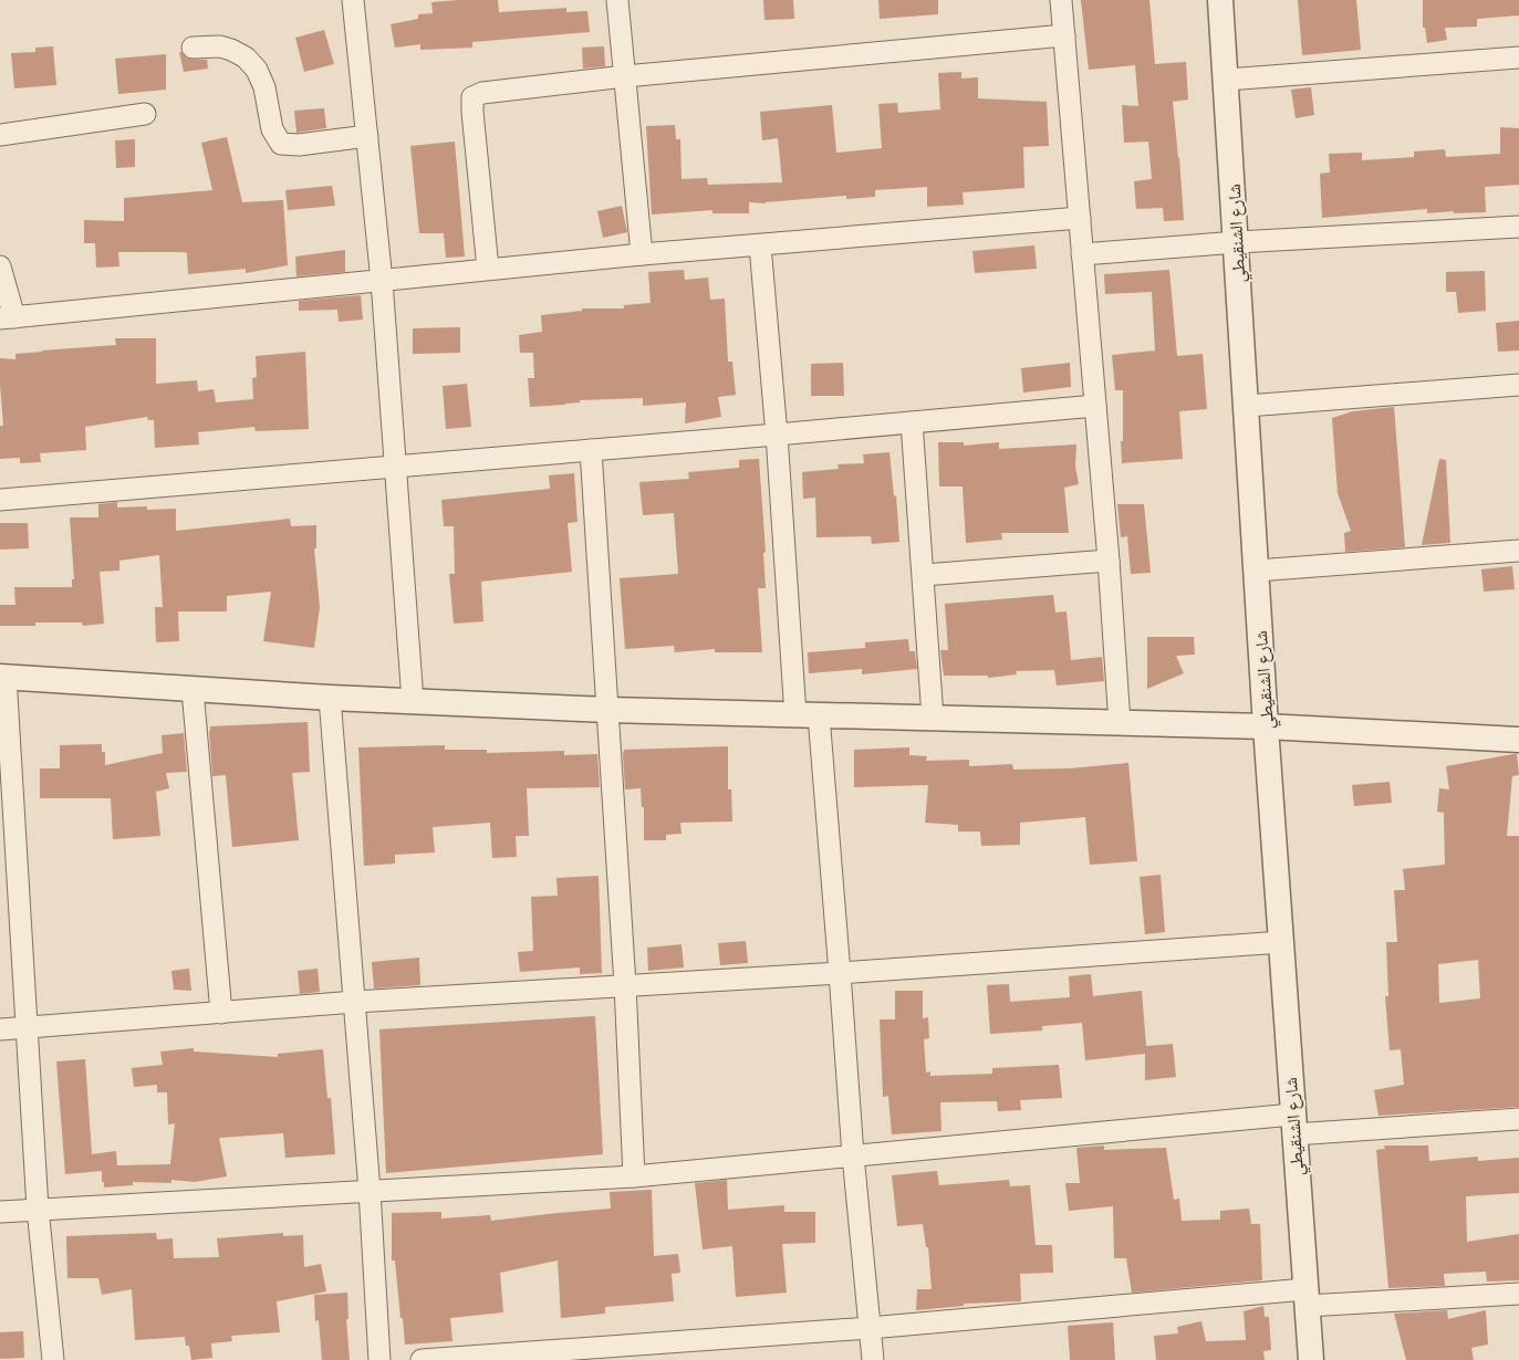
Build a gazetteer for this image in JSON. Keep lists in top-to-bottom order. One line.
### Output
{"streets":{"street":["شارع الشنقيطي"]}}
